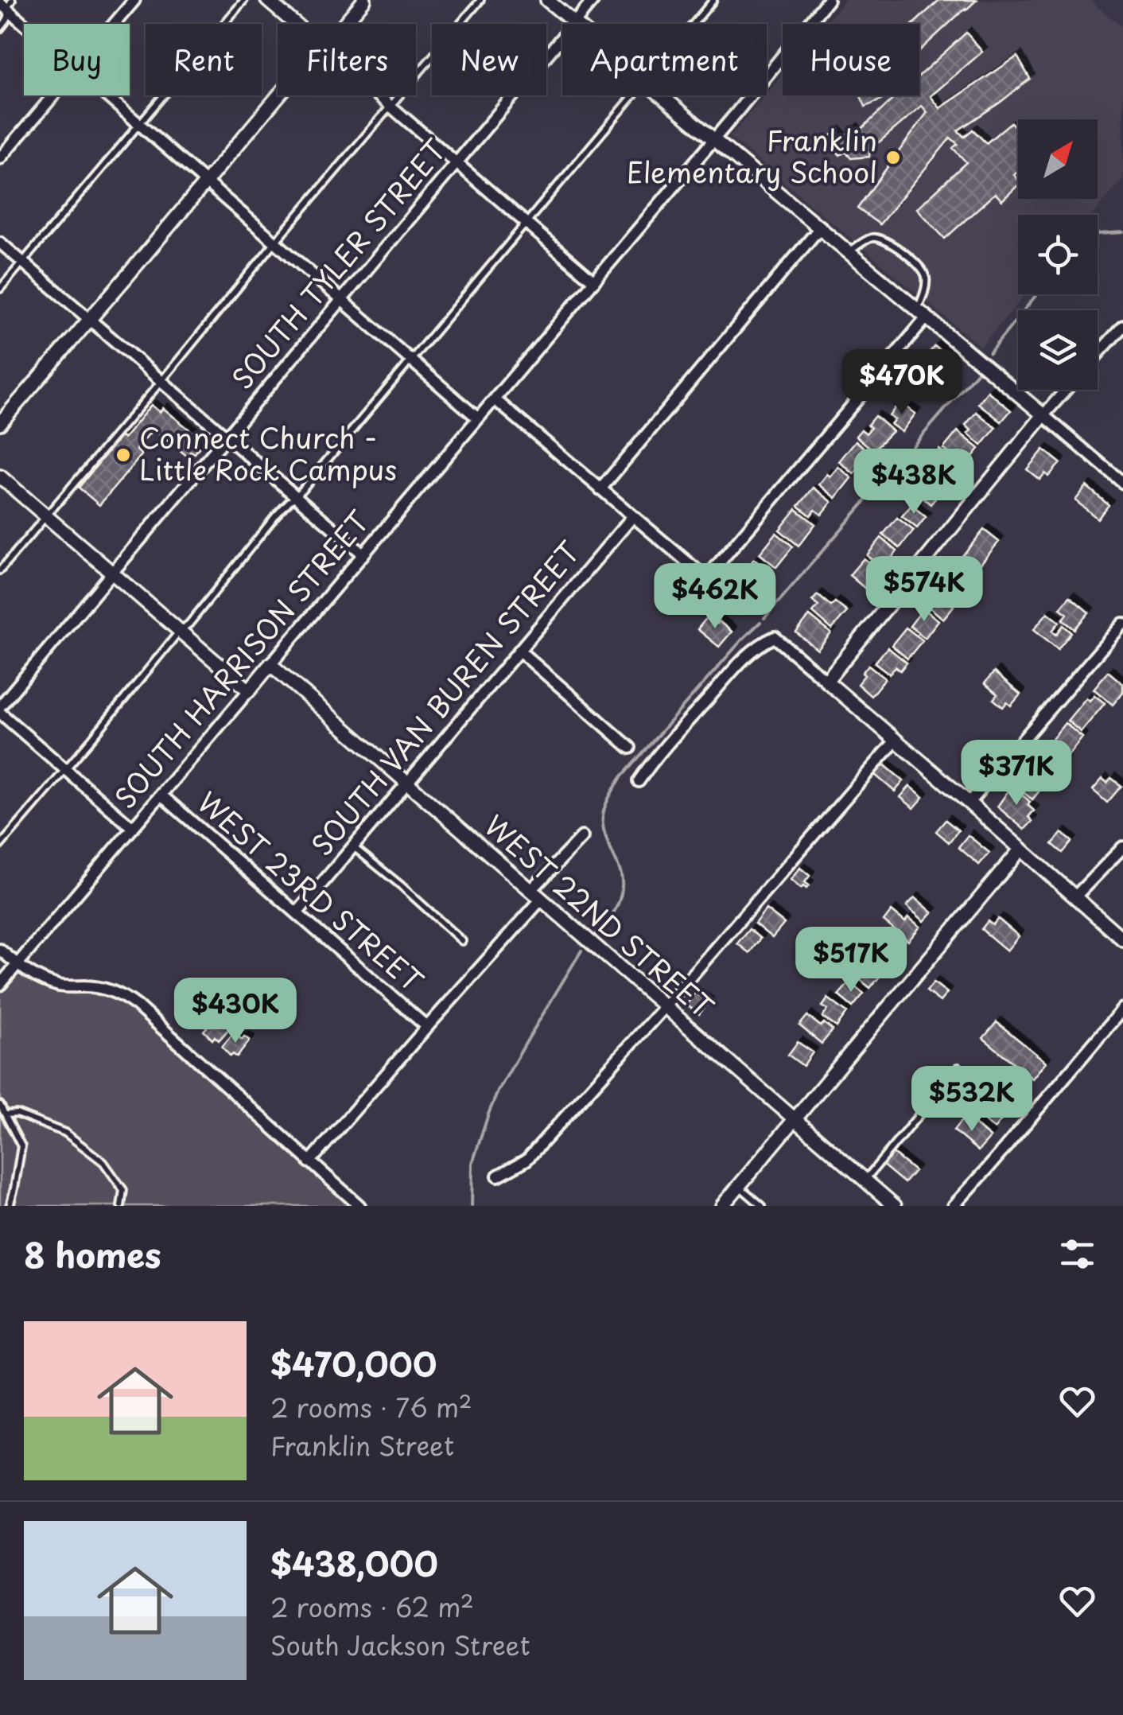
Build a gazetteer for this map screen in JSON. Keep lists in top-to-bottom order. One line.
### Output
{"streets":{"street":["SOUTH TYLER STREET","SOUTH HARRISON STREET","SOUTH VAN BUREN STREET","WEST 23RD STREET","WEST 22ND STREET"]},"crossings":[["SOUTH HARRISON STREET","WEST 23RD STREET"],["SOUTH HARRISON STREET","WEST 22ND STREET"],["SOUTH VAN BUREN STREET","WEST 23RD STREET"],["SOUTH VAN BUREN STREET","WEST 22ND STREET"]],"places":["Franklin Elementary School","Connect Church - Little Rock Campus"],"north":"top right","page":{"chip":["Buy","Rent","Filters","New","Apartment","House"],"price":["$470K","$438K","$574K","$462K","$371K","$517K","$430K","$532K"],"heading":"8 homes","list":[{"name":"$470,000","note":"2 rooms · 76 m² · Franklin Street"},{"name":"$438,000","note":"2 rooms · 62 m² · South Jackson Street"}]}}
